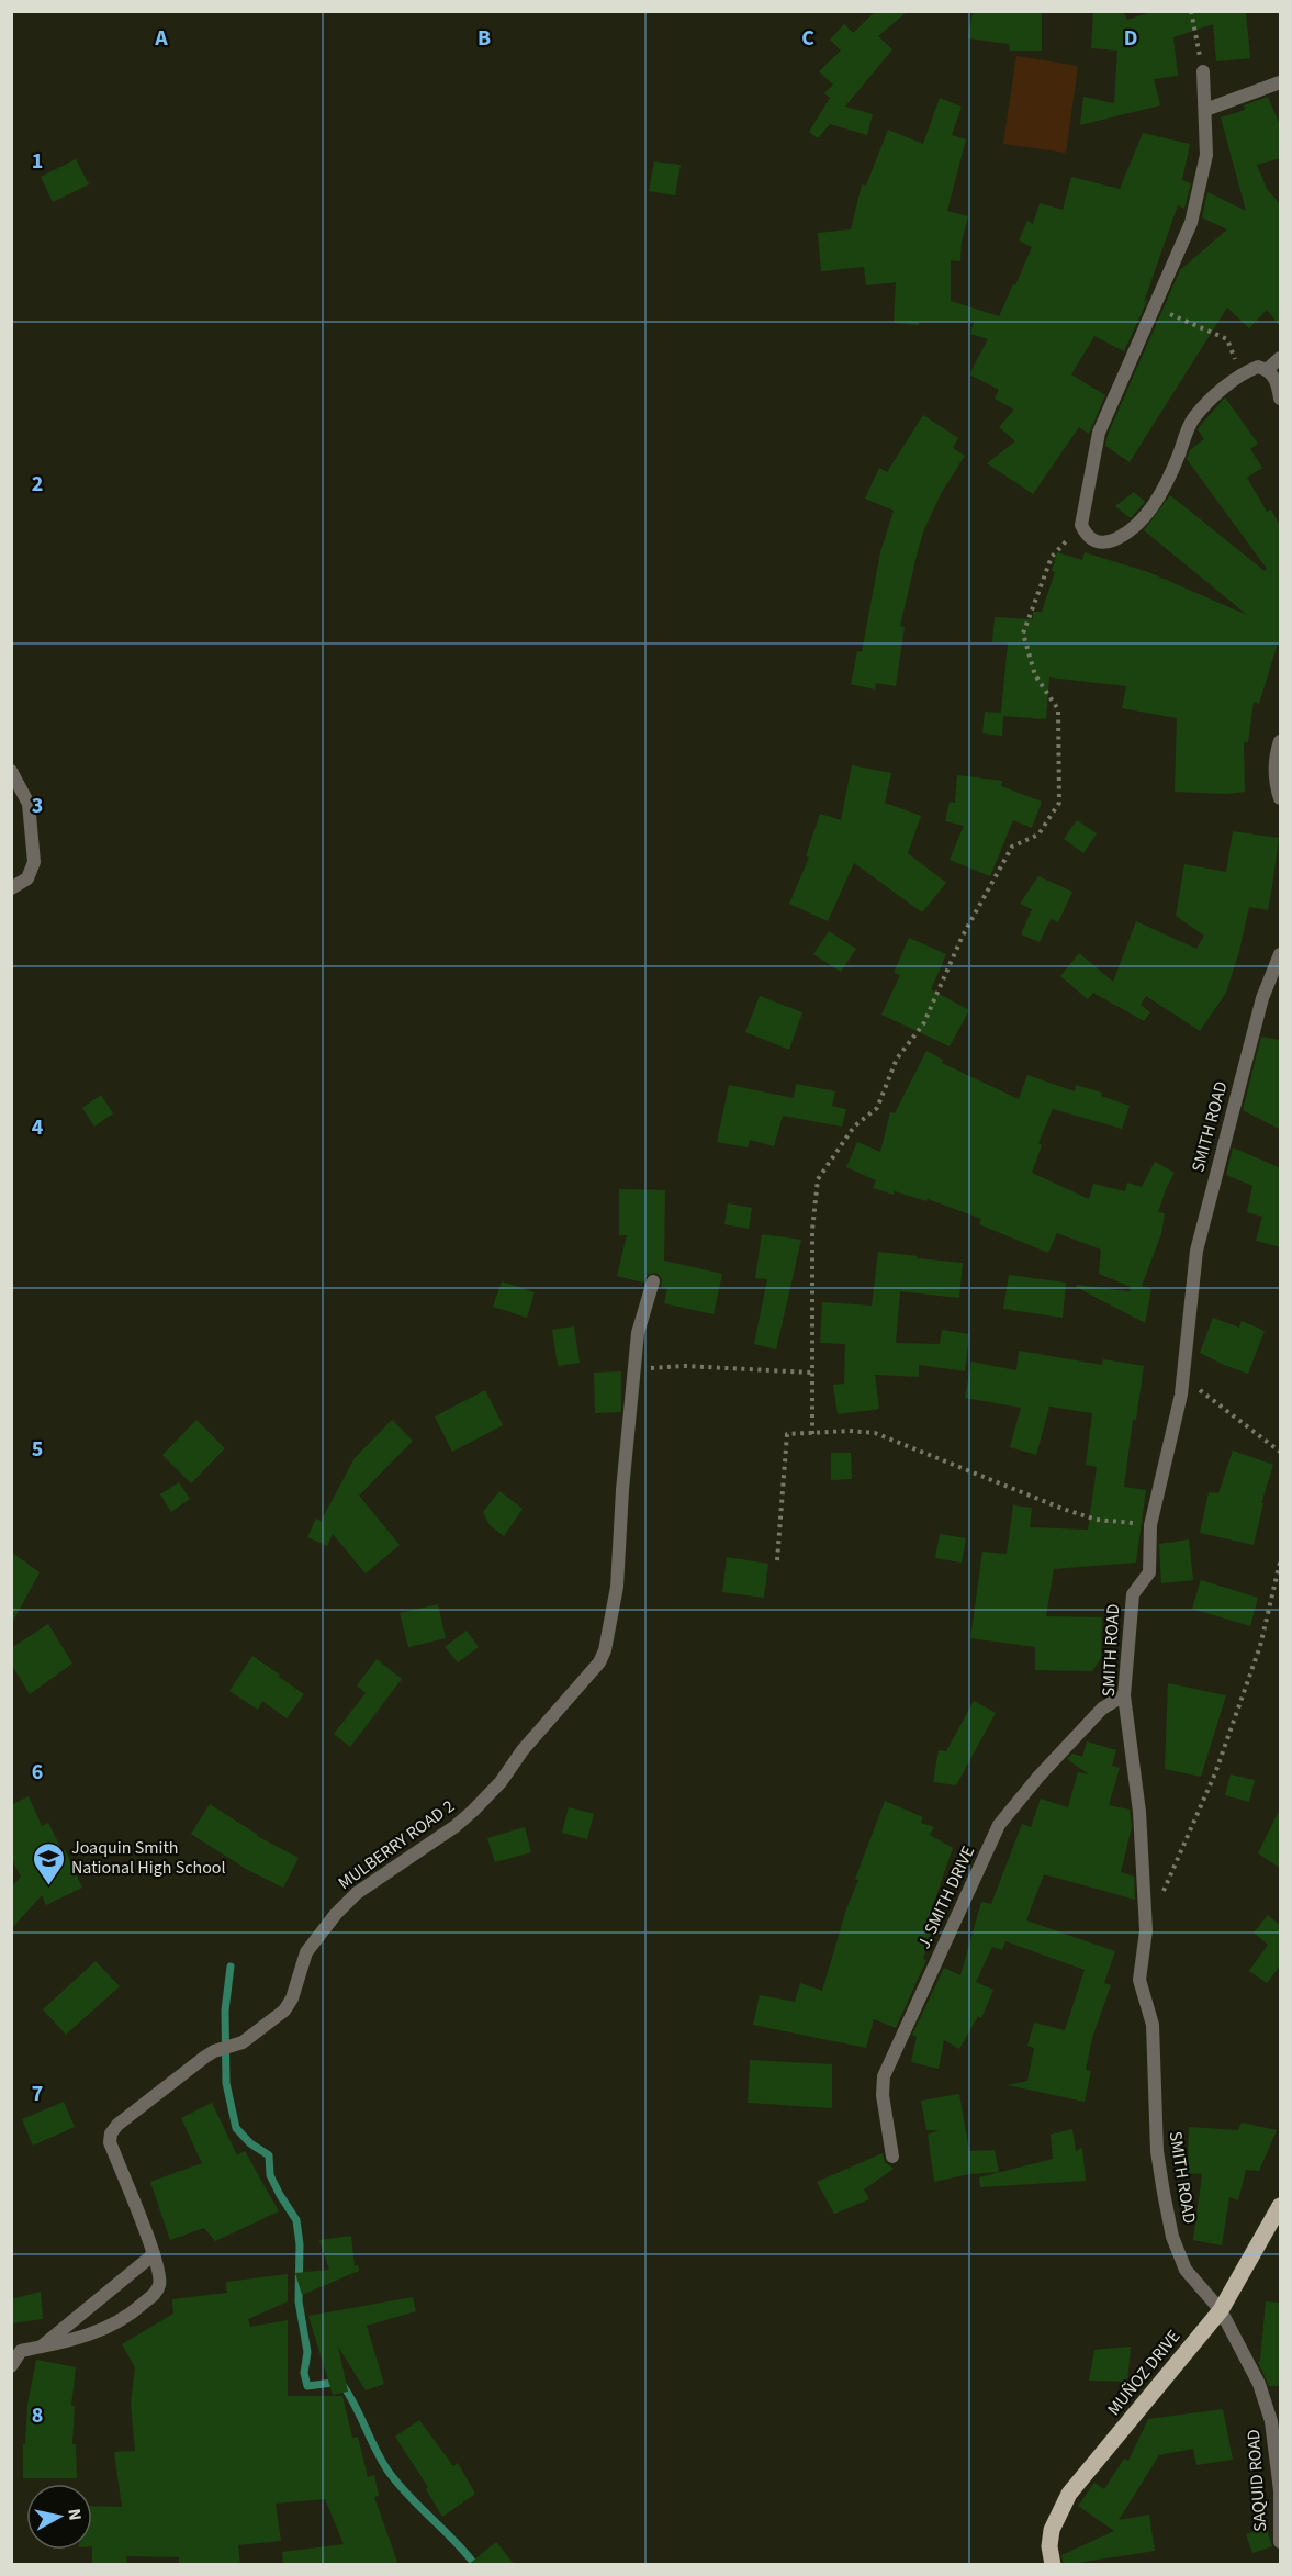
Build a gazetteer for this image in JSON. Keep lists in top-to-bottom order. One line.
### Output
{"streets":{"main road":["MUÑOZ DRIVE"],"street":["SMITH ROAD","MULBERRY ROAD 2","J. SMITH DRIVE","SAQUID ROAD"]},"crossings":[["SMITH ROAD","J. SMITH DRIVE"],["SMITH ROAD","MUÑOZ DRIVE"],["SMITH ROAD","SAQUID ROAD"],["MUÑOZ DRIVE","SAQUID ROAD"]],"places":{"school or university":["Joaquin Smith National High School"]},"north":"right","grid":{"columns":["A","B","C","D"],"rows":["1","2","3","4","5","6","7","8"]}}
